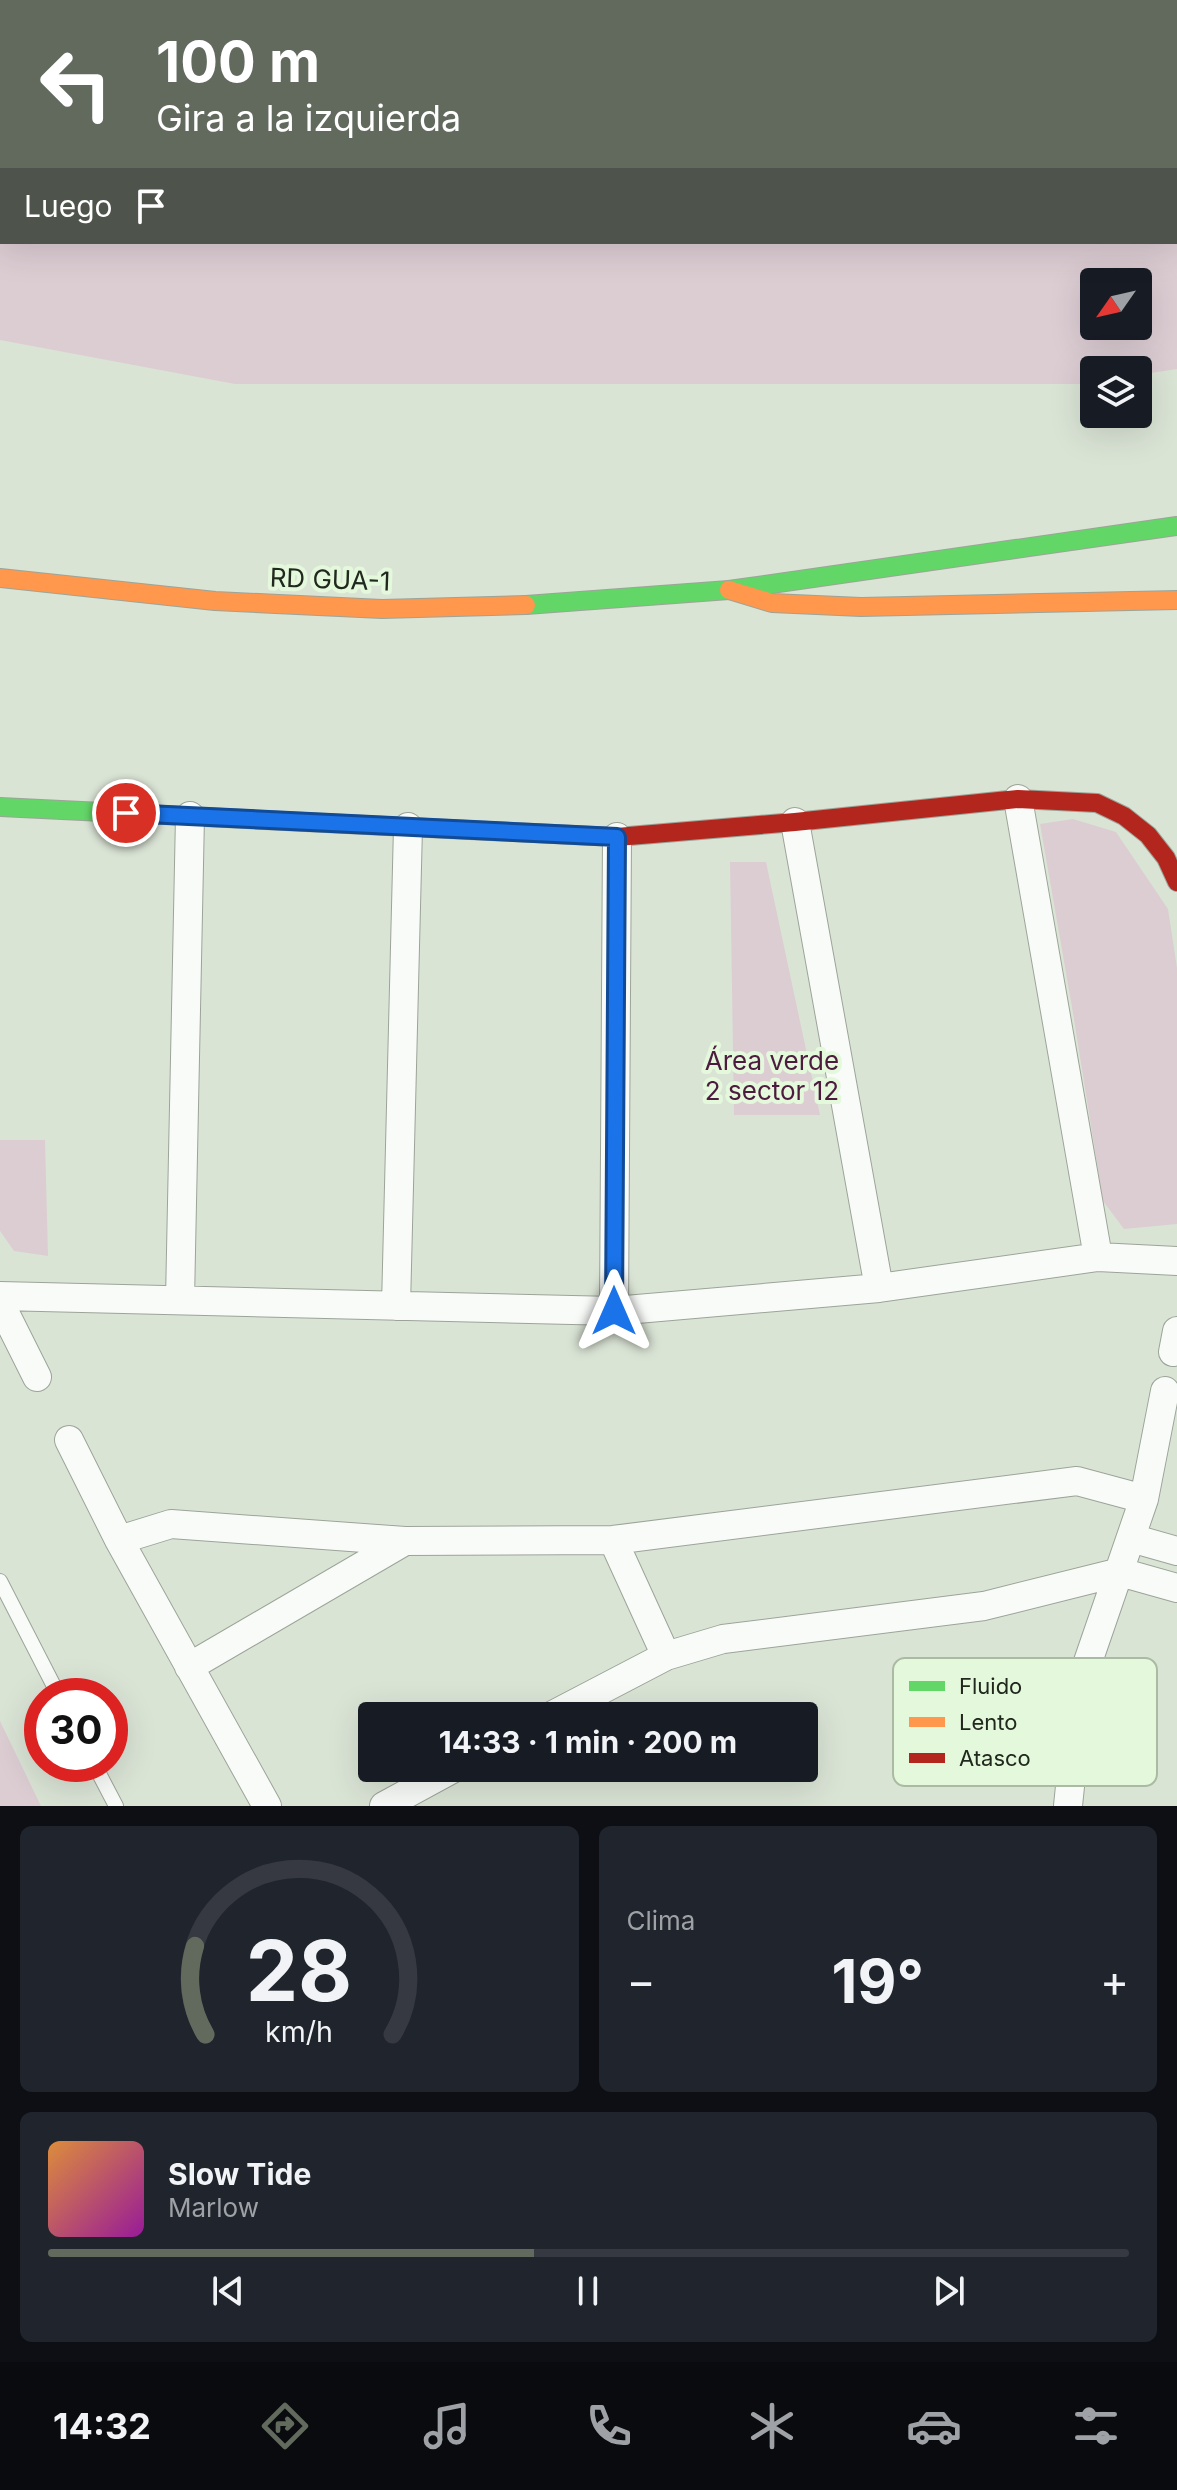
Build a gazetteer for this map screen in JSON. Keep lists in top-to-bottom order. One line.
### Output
{"streets":{"main road":["RD GUA-1"]},"parks":["Área verde 2 sector 12"],"legend":["Fluido","Lento","Atasco"],"north":"bottom left","page":{"turn":["100 m","Gira a la izquierda"],"then":"Luego","limit":"30","trip":"14:33 · 1 min · 200 m","tile":"Clima","heat":["−","19°","+"],"song":["Slow Tide","Marlow"],"tabs":"14:32","gauge":["28","km/h"]}}
